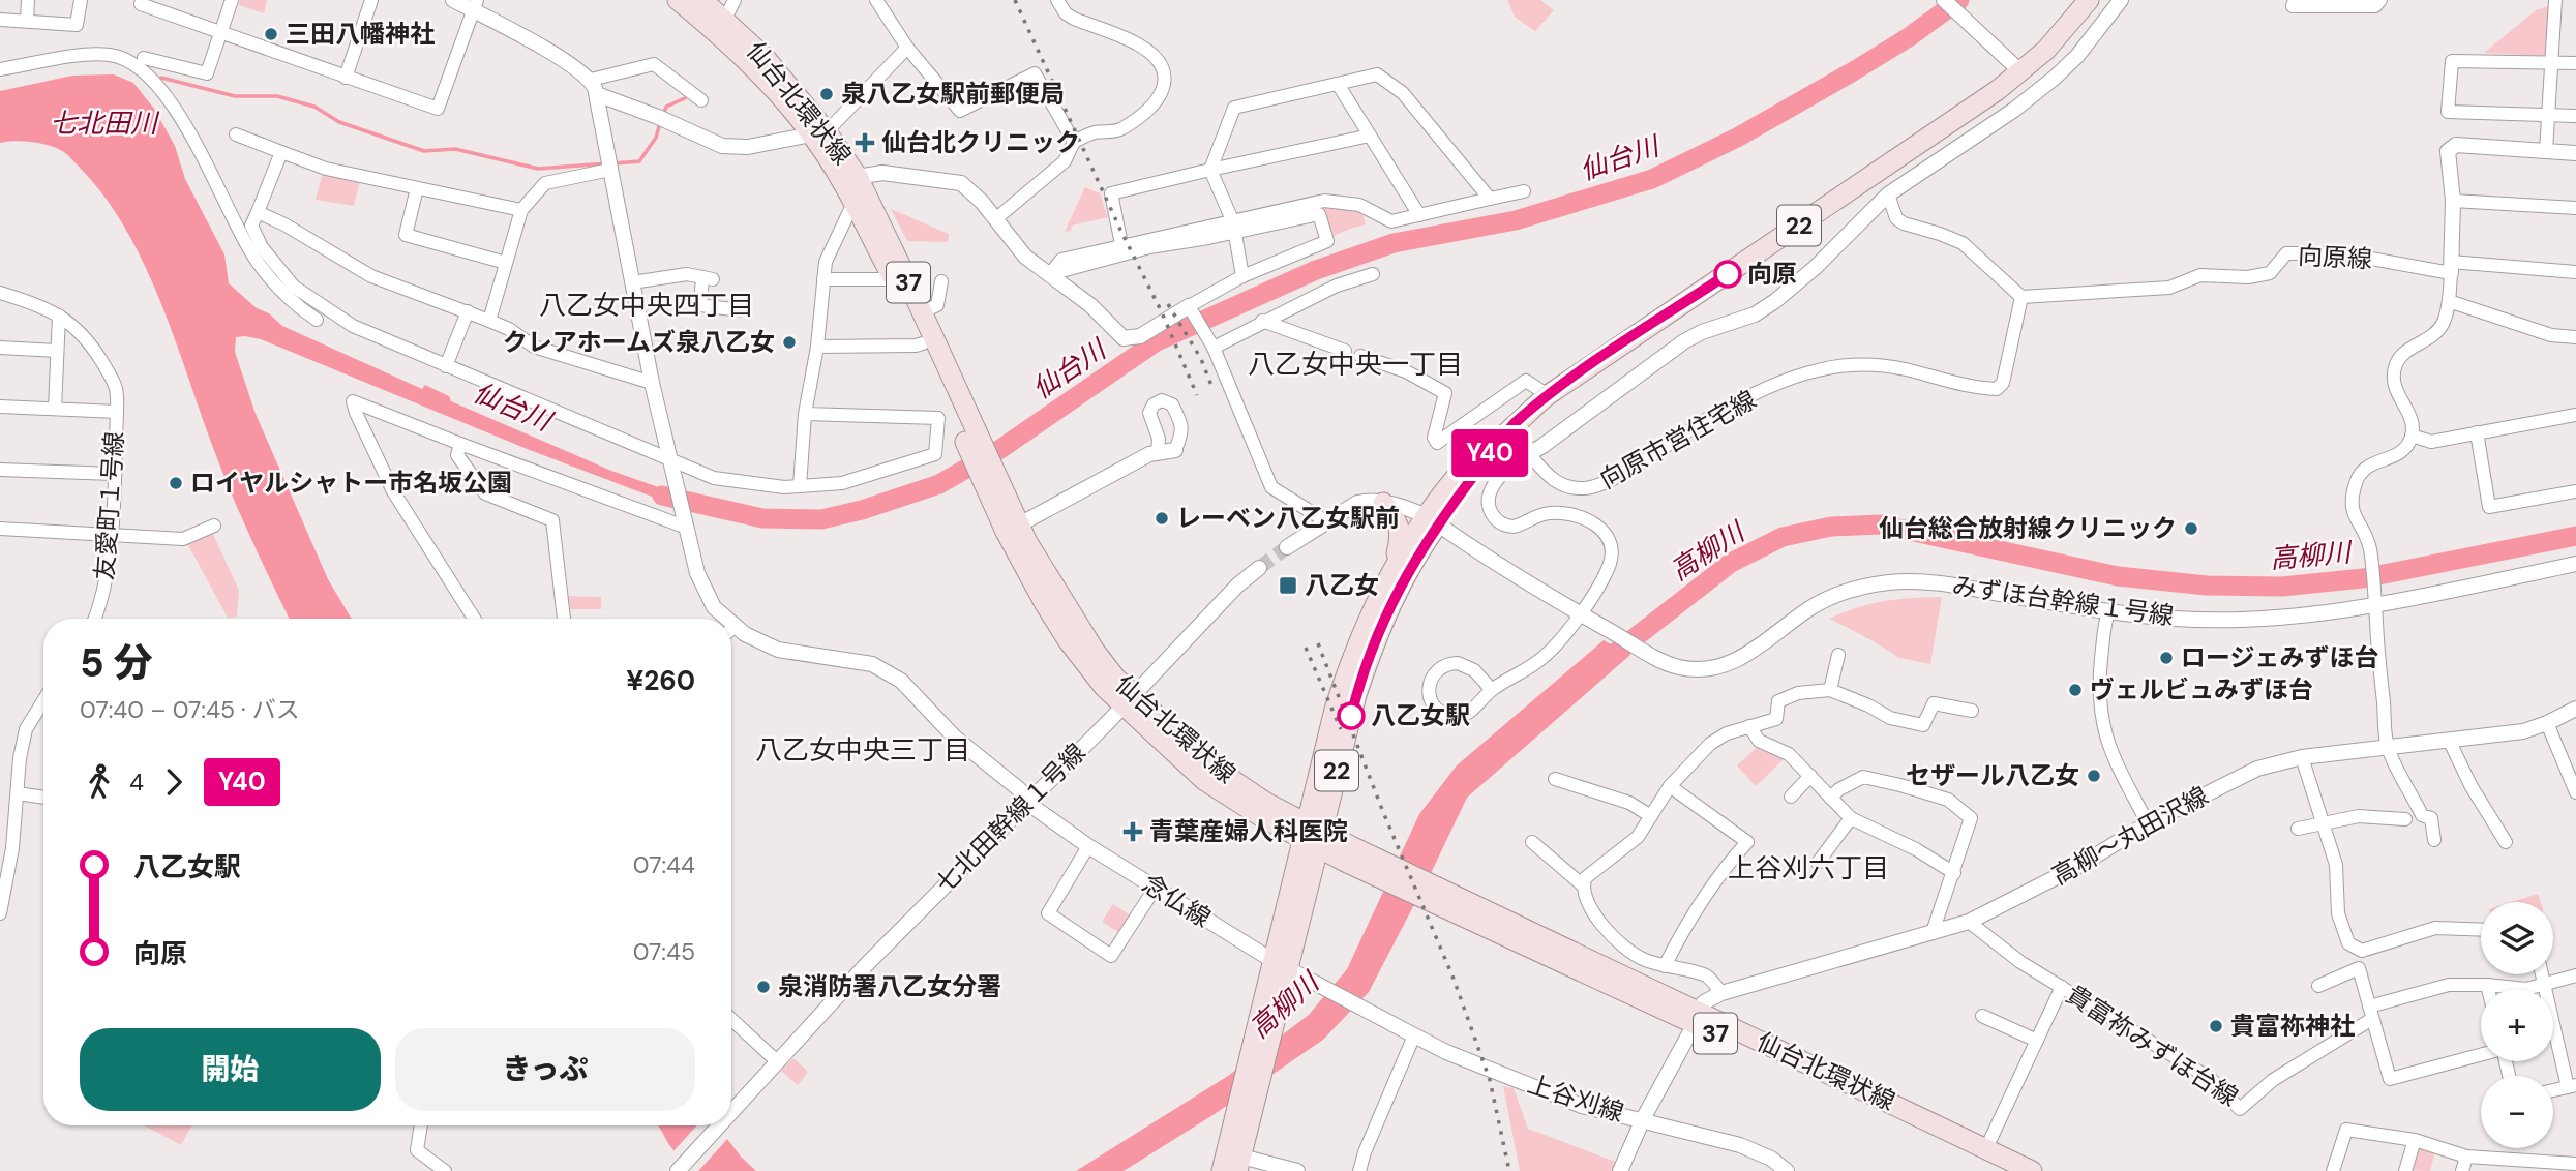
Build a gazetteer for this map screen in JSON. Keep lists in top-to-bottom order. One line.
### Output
{"streets":{"main road":["仙台北環状線","22","37"],"street":["向原線","向原市営住宅線","友愛町１号線","みずほ台幹線１号線","七北田幹線１号線","高柳～丸田沢線","念仏線","貴富祢みずほ台線","上谷刈線"]},"crossings":[["仙台北環状線","22"],["仙台北環状線","七北田幹線１号線"],["仙台北環状線","高柳～丸田沢線"],["22","念仏線"],["向原線","向原市営住宅線"],["七北田幹線１号線","念仏線"],["高柳～丸田沢線","貴富祢みずほ台線"],["念仏線","上谷刈線"]],"districts":["八乙女中央四丁目","八乙女中央一丁目","八乙女中央三丁目","上谷刈六丁目"],"water":["七北田川","仙台川","高柳川"],"places":{"other":["三田八幡神社","泉八乙女駅前郵便局","向原","クレアホームズ泉八乙女","ロイヤルシャトー市名坂公園","レーベン八乙女駅前","仙台総合放射線クリニック","ロージェみずほ台","ヴェルビュみずほ台","八乙女駅","セザール八乙女","泉消防署八乙女分署","貴富祢神社"],"health":["仙台北クリニック","青葉産婦人科医院"],"transit":["八乙女"]},"lines":["bus line Y40"],"page":{"on_map":"Y40","heading":["5 分","07:40 – 07:45 · バス","¥260"],"legs":["4","Y40"],"list":[{"name":"八乙女駅","value":"07:44"},{"name":"向原","value":"07:45"}],"map_buttons":["+","−"],"buttons":["開始","きっぷ"]}}
